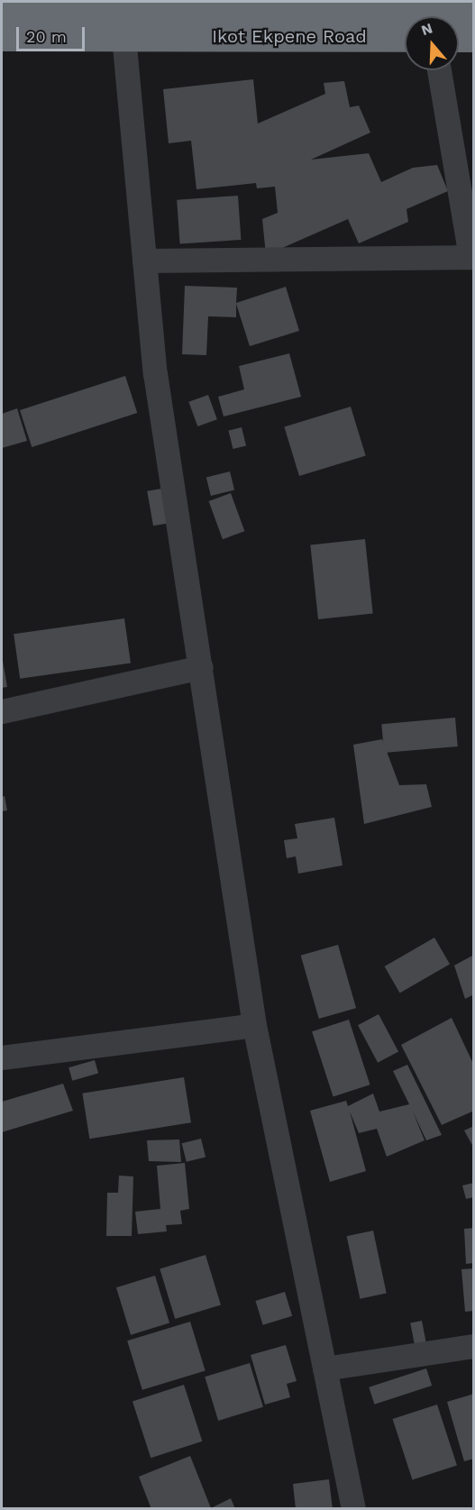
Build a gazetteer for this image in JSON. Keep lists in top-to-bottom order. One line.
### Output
{"streets":{"highway":["Ikot Ekpene Road"]},"scale_bar":"20 m","north":"top"}
